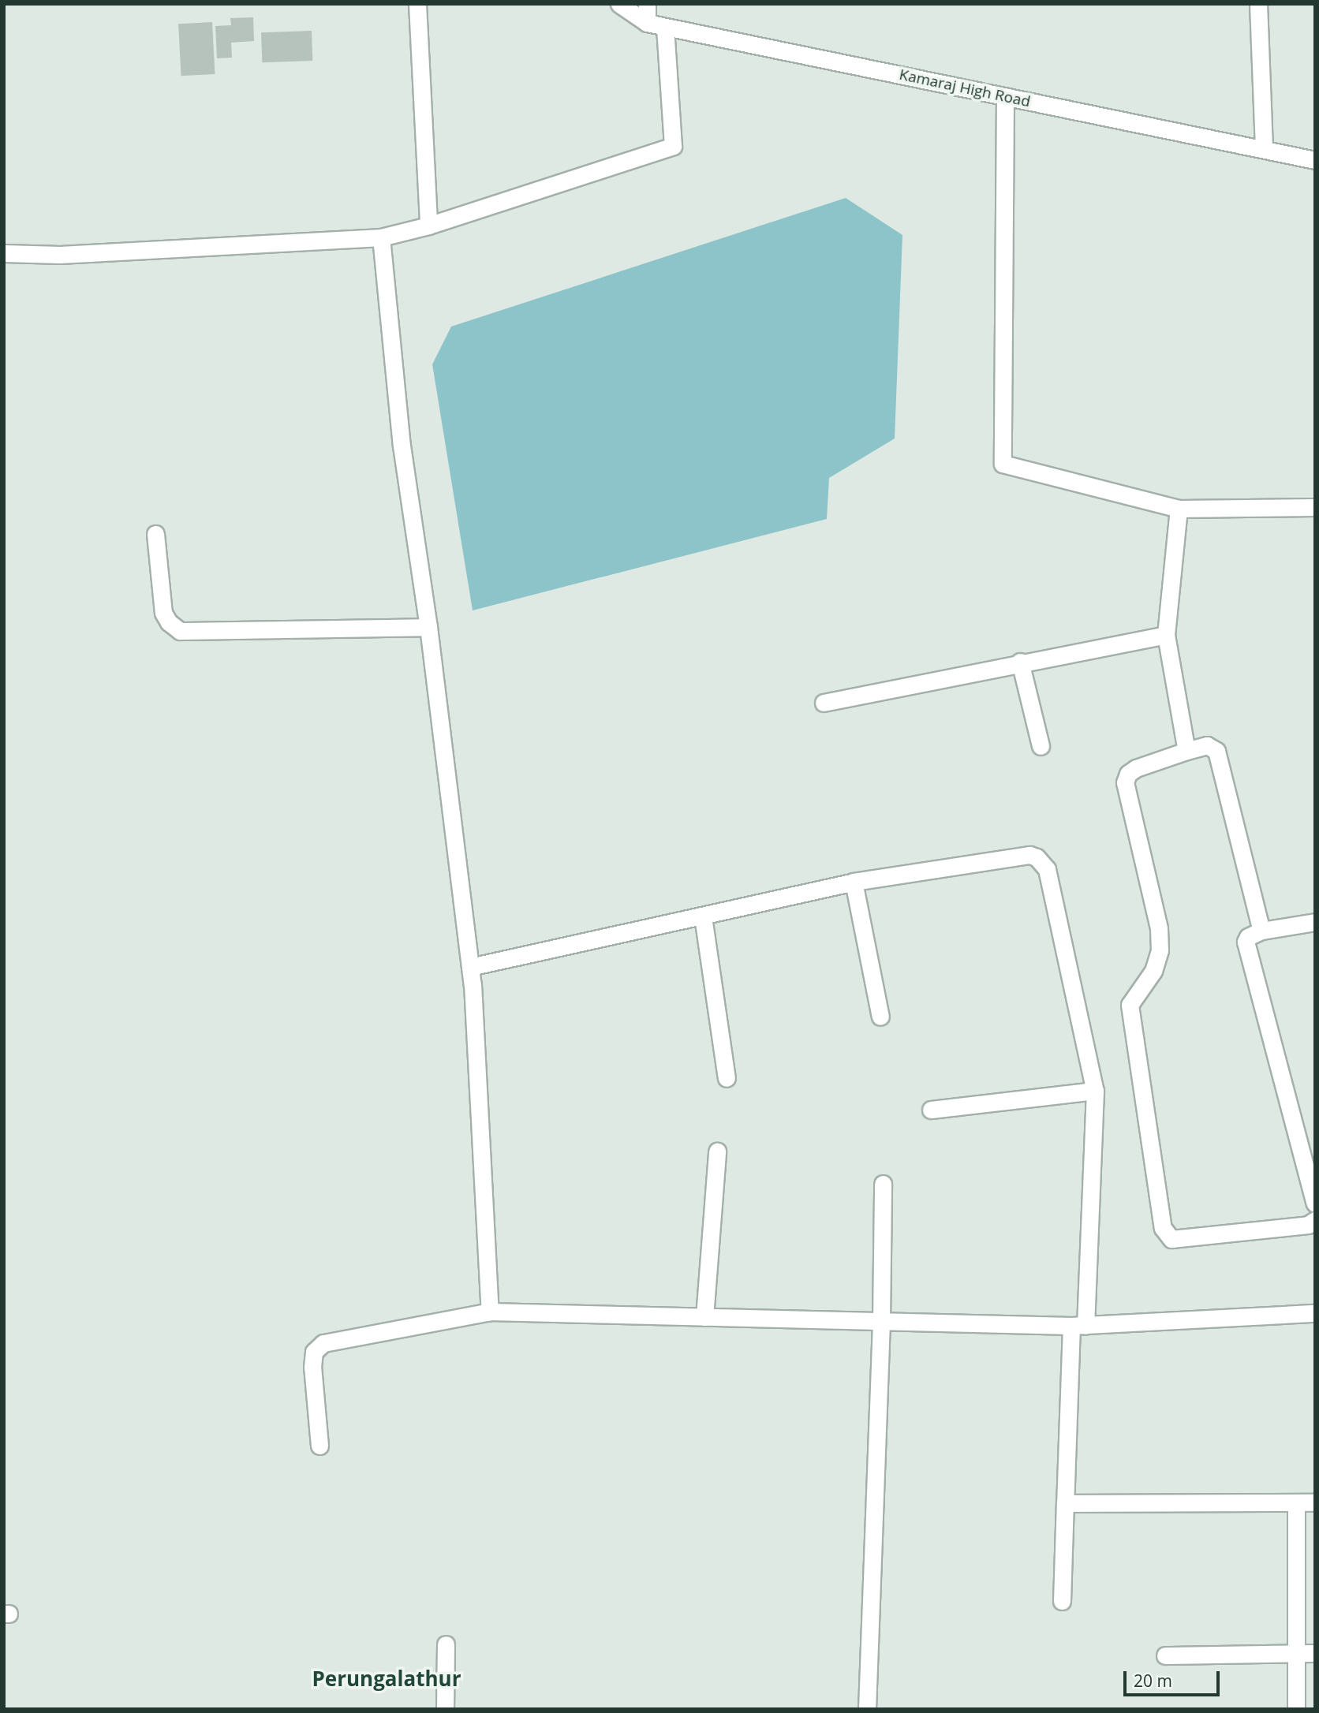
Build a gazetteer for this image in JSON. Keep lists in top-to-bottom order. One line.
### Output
{"streets":{"street":["Kamaraj High Road"]},"districts":["Perungalathur"],"scale_bar":"20 m"}
